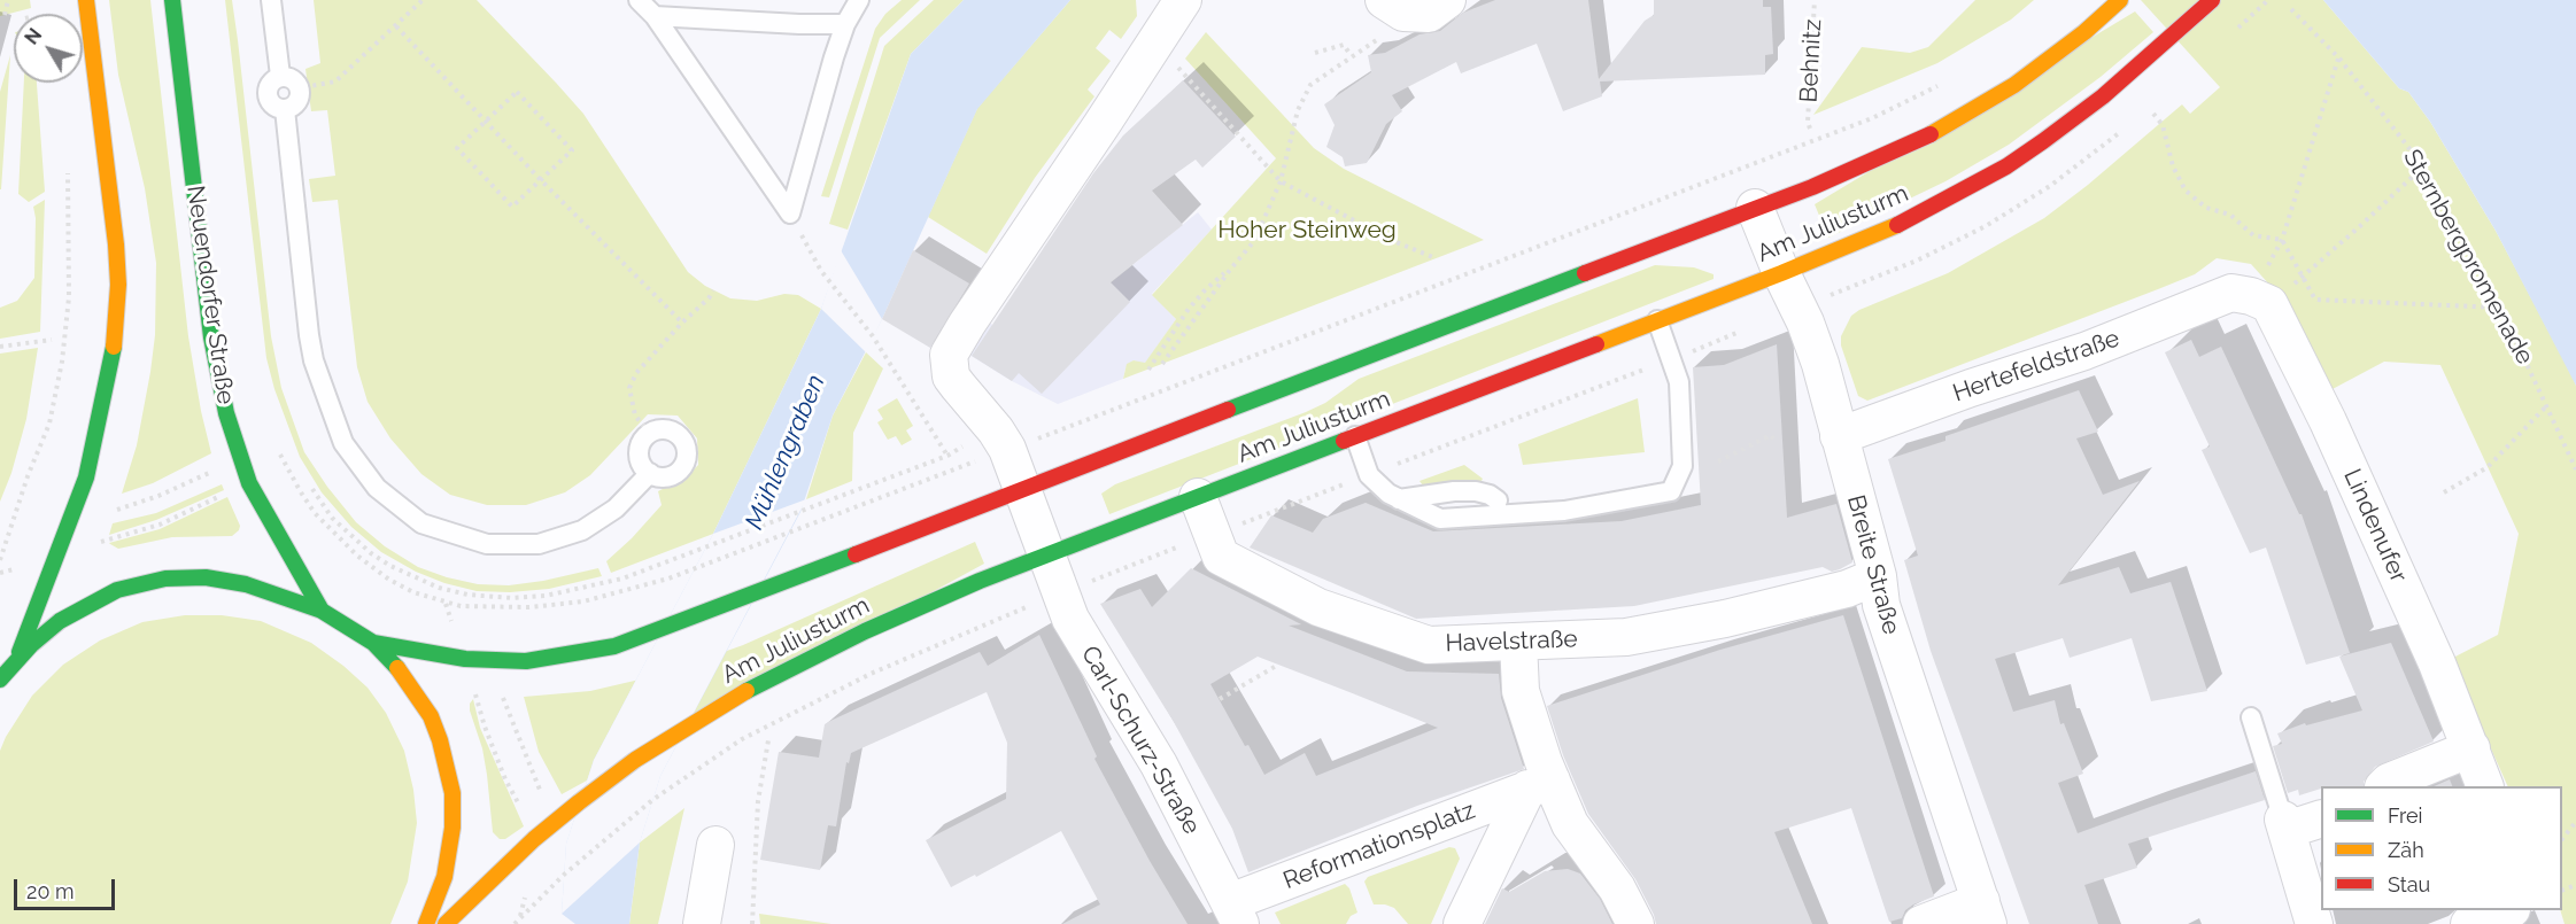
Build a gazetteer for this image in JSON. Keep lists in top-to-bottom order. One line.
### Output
{"streets":{"main road":["Am Juliusturm","Neuendorfer Straße"],"street":["Hertefeldstraße","Lindenufer","Breite Straße","Havelstraße","Carl-Schurz-Straße","Reformationsplatz"],"path":["Behnitz","Sternbergpromenade"]},"crossings":[["Am Juliusturm","Breite Straße"],["Am Juliusturm","Havelstraße"],["Am Juliusturm","Carl-Schurz-Straße"],["Hertefeldstraße","Lindenufer"],["Hertefeldstraße","Breite Straße"],["Breite Straße","Havelstraße"],["Carl-Schurz-Straße","Reformationsplatz"]],"water":["Mühlengraben"],"parks":["Hoher Steinweg"],"legend":["Frei","Zäh","Stau"],"scale_bar":"20 m","north":"top left"}
